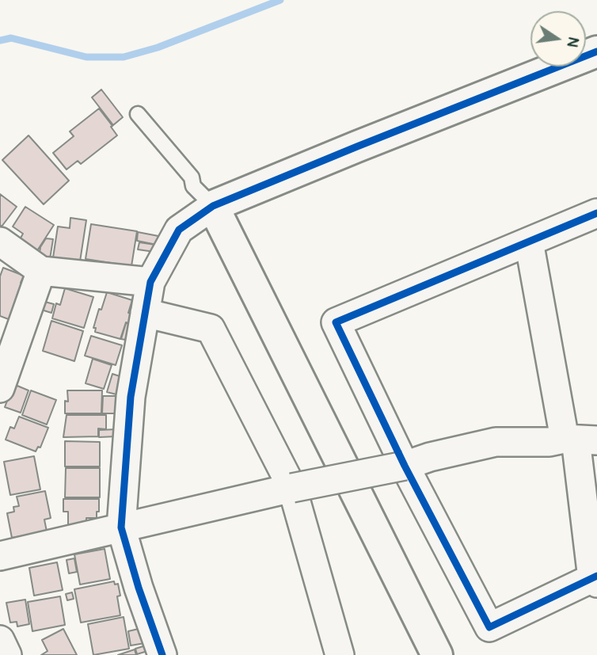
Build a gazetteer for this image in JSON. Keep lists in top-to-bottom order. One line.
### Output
{"north":"right"}
